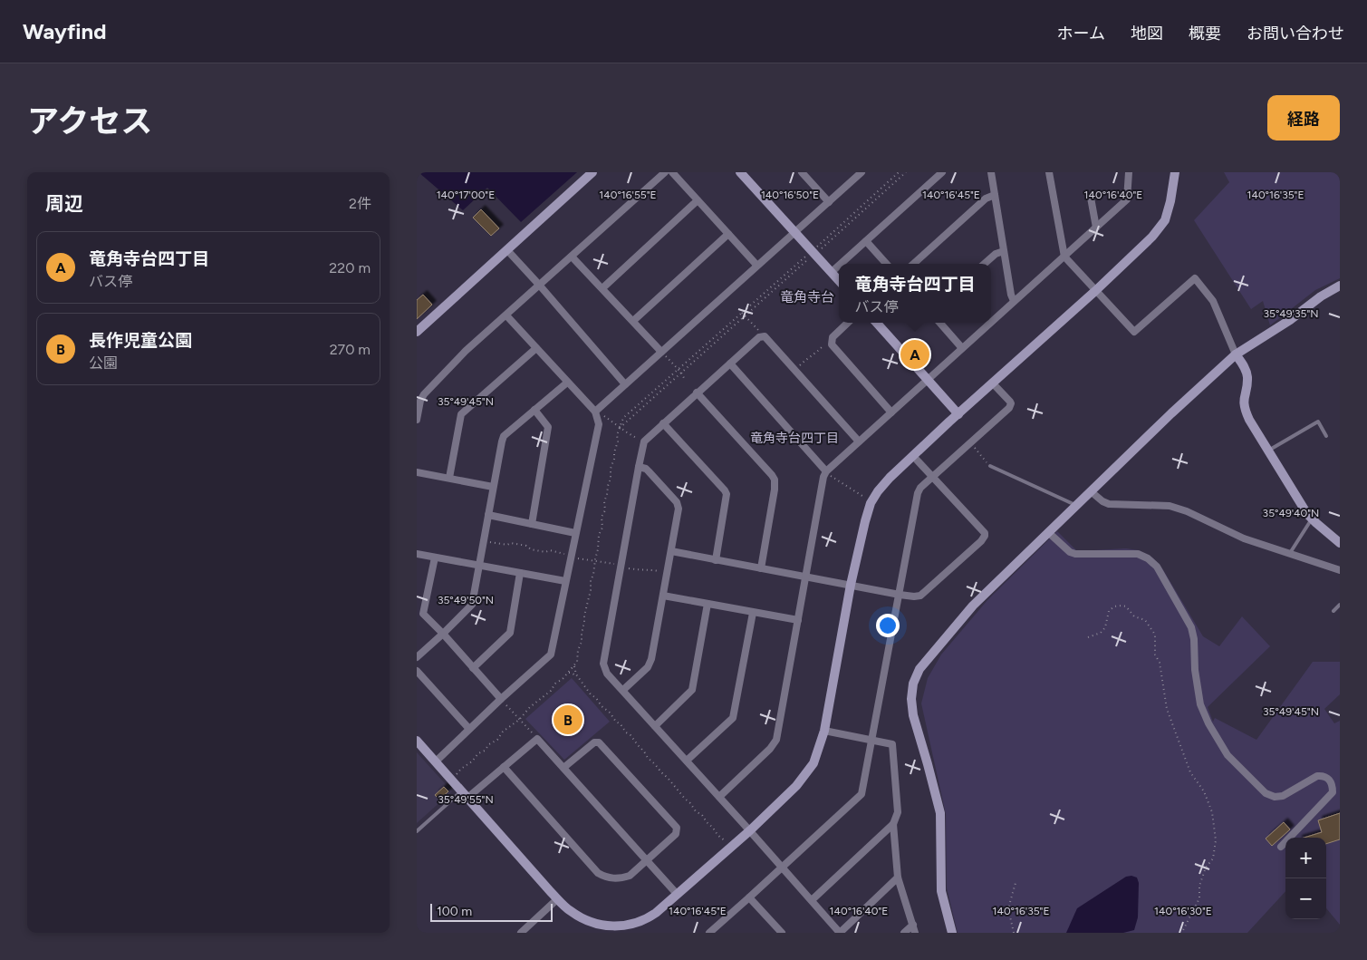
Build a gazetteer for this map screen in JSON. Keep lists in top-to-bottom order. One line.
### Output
{"districts":["竜角寺台","竜角寺台四丁目"],"scale_bar":"100 m","page":{"header":"Wayfind","nav":["ホーム","地図","概要","お問い合わせ"],"title":"アクセス","buttons":"経路","heading":["周辺","2件"],"list":[{"mark":"A","name":"竜角寺台四丁目","note":"バス停","value":"220 m"},{"mark":"B","name":"長作児童公園","note":"公園","value":"270 m"}],"popup":["竜角寺台四丁目","バス停"],"pins":["A","B"],"map_buttons":["+","−"],"scale":"100 m"},"coordinates":["140°17'00\"E","140°16'55\"E","140°16'50\"E","140°16'45\"E","140°16'40\"E","140°16'35\"E","35°49'35\"N","35°49'45\"N","35°49'40\"N","35°49'50\"N","35°49'55\"N","140°16'30\"E"]}
